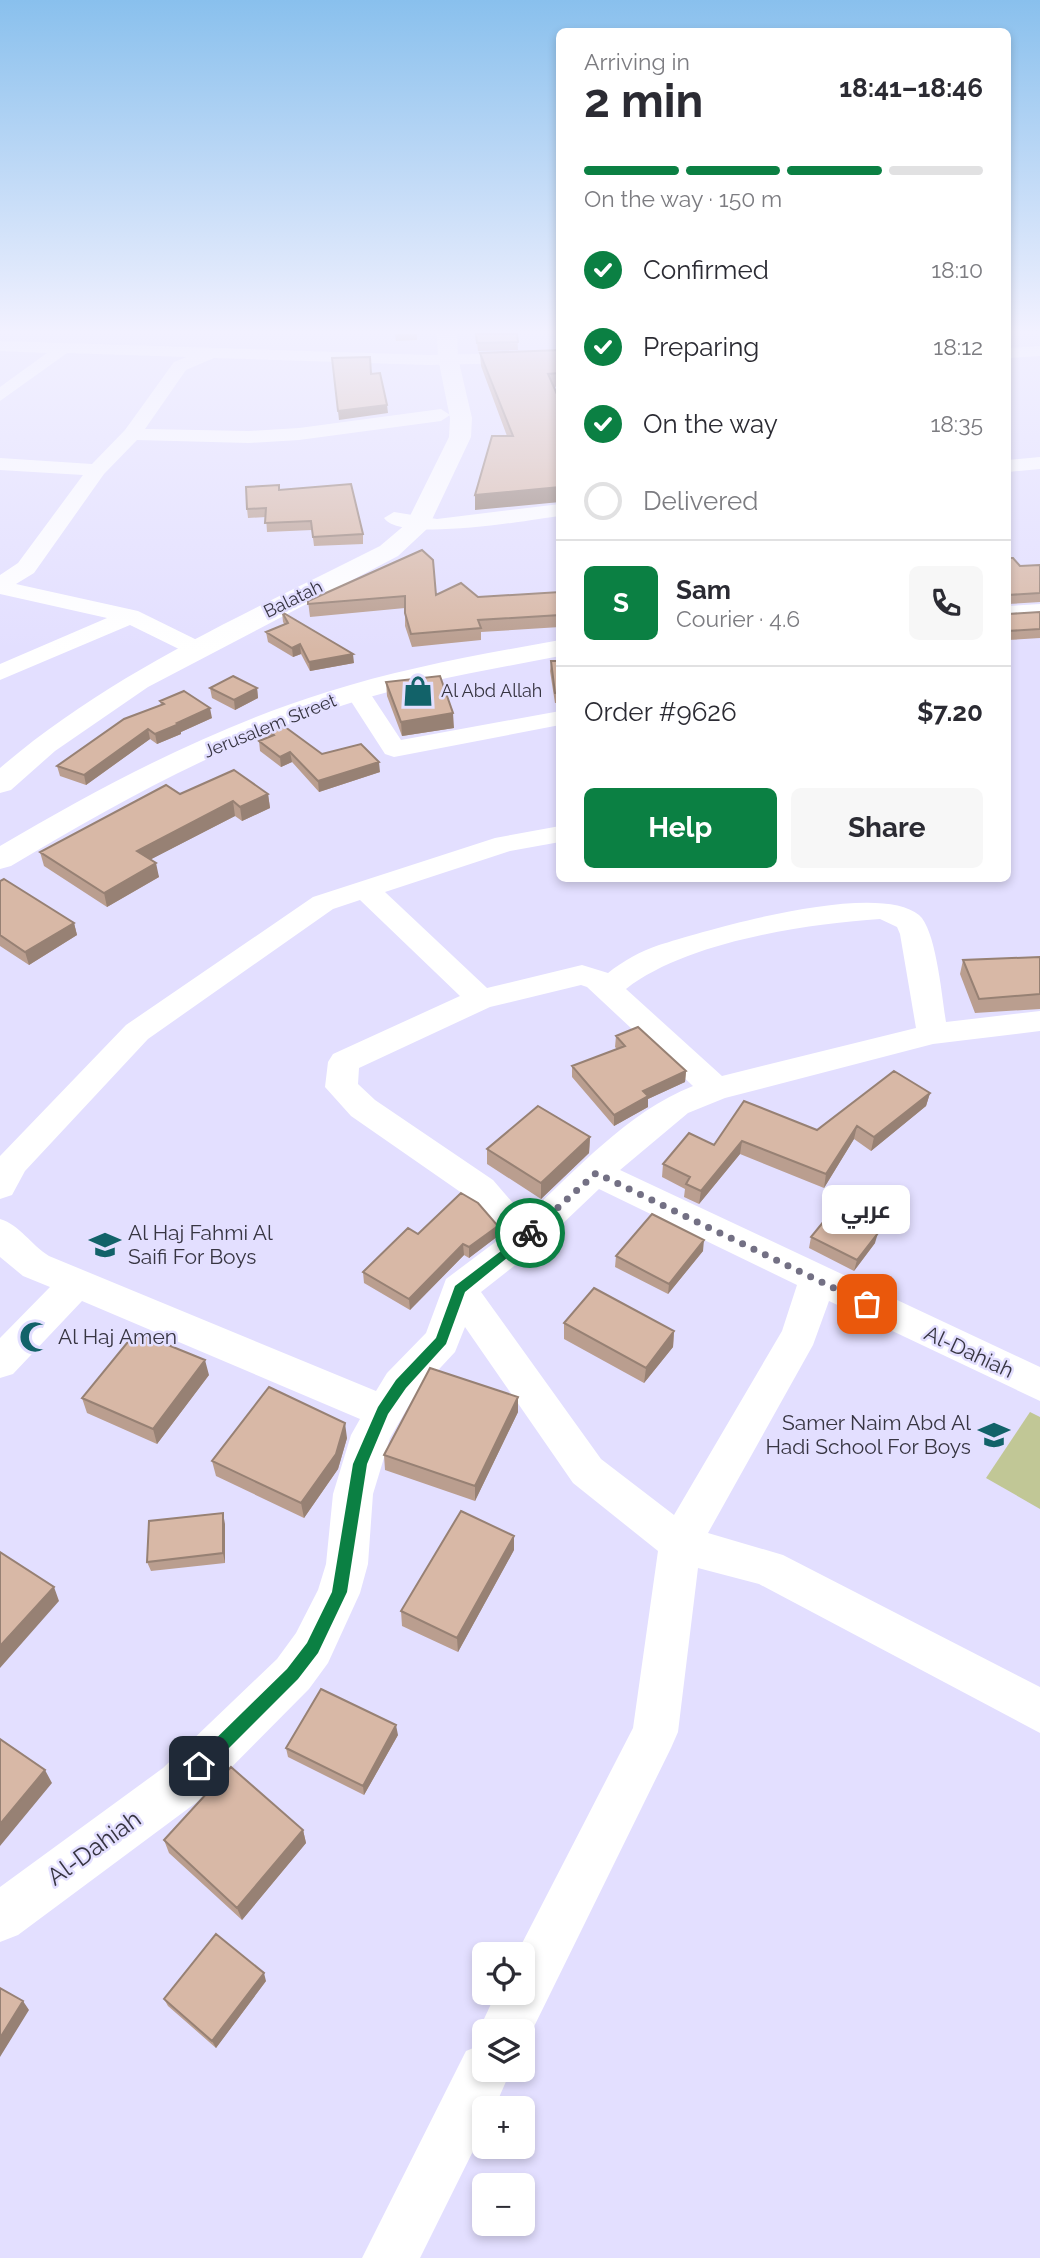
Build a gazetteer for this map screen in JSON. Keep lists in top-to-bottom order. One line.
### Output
{"streets":{"main road":["Balatah","Jerusalem Street"],"street":["Al-Dahiah"]},"places":{"shop":["Al Abd Allah"],"school or university":["Al Haj Fahmi Al Saifi For Boys","Samer Naim Abd Al Hadi School For Boys"],"other":["عربي"],"mosque":["Al Haj Amen"]},"page":{"heading":["2 min","Arriving in","18:41–18:46"],"panel":["Sam","Courier · 4.6","Order #9626","$7.20"],"bar":"On the way · 150 m","list":[["Confirmed","18:10"],["Preparing","18:12"],["On the way","18:35"],"Delivered"],"round":"S","buttons":["Help","Share"],"bubble":"عربي","map_buttons":["+","−"]}}
